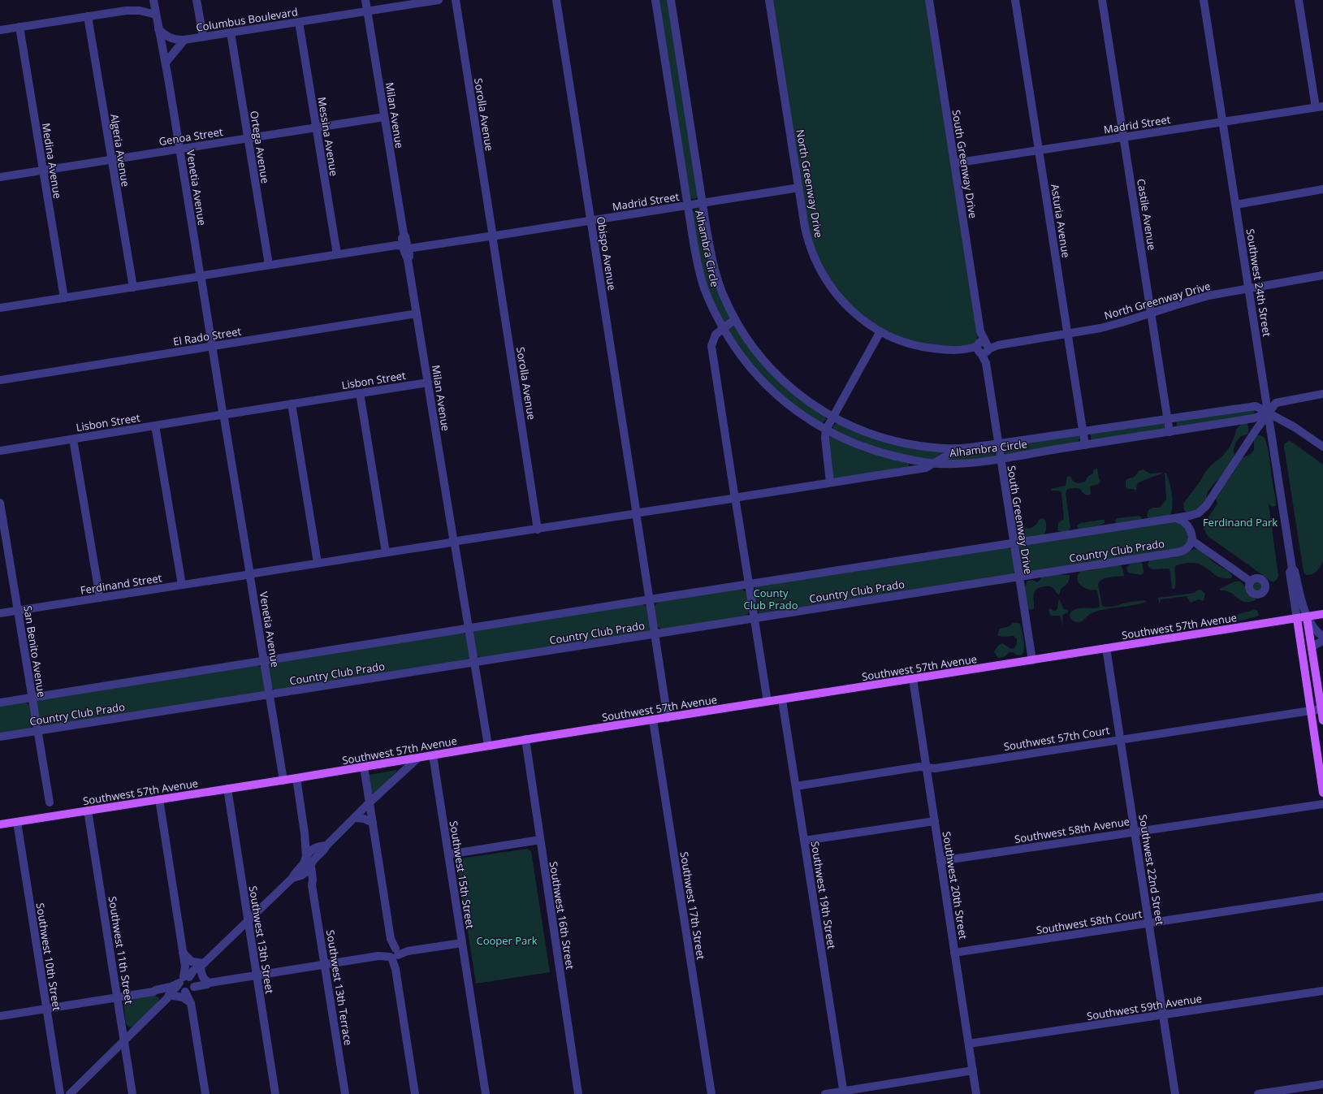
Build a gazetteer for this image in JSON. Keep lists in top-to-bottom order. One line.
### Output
{"streets":{"main road":["Southwest 24th Street","Southwest 57th Avenue"],"street":["Columbus Boulevard","Sorolla Avenue","Milan Avenue","Madrid Street","Genoa Street","Messina Avenue","Ortega Avenue","Algeria Avenue","Medina Avenue","South Greenway Drive","North Greenway Drive","Venetia Avenue","Castile Avenue","Asturia Avenue","Alhambra Circle","Obispo Avenue","El Rado Street","Lisbon Street","Country Club Prado","Ferdinand Street","San Benito Avenue","Southwest 57th Court","Southwest 58th Avenue","Southwest 22nd Street","Southwest 15th Street","Southwest 20th Street","Southwest 19th Street","Southwest 17th Street","Southwest 16th Street","Southwest 58th Court","Southwest 13th Street","Southwest 11th Street","Southwest 10th Street","Southwest 13th Terrace","Southwest 59th Avenue"]},"crossings":[["Columbus Boulevard","Milan Avenue"],["Columbus Boulevard","Messina Avenue"],["Columbus Boulevard","Ortega Avenue"],["Columbus Boulevard","Venetia Avenue"],["Sorolla Avenue","Madrid Street"],["Sorolla Avenue","Ferdinand Street"],["Milan Avenue","Madrid Street"],["Milan Avenue","Genoa Street"],["Milan Avenue","El Rado Street"],["Milan Avenue","Lisbon Street"],["Milan Avenue","Country Club Prado"],["Milan Avenue","Ferdinand Street"],["Milan Avenue","Southwest 57th Avenue"],["Madrid Street","Messina Avenue"],["Madrid Street","Ortega Avenue"],["Madrid Street","Algeria Avenue"],["Madrid Street","Medina Avenue"],["Madrid Street","South Greenway Drive"],["Madrid Street","North Greenway Drive"],["Madrid Street","Venetia Avenue"],["Madrid Street","Castile Avenue"],["Madrid Street","Asturia Avenue"],["Madrid Street","Alhambra Circle"],["Madrid Street","Obispo Avenue"],["Madrid Street","Southwest 24th Street"],["Genoa Street","Messina Avenue"],["Genoa Street","Ortega Avenue"],["Genoa Street","Algeria Avenue"],["Genoa Street","Medina Avenue"],["Genoa Street","Venetia Avenue"],["South Greenway Drive","North Greenway Drive"],["South Greenway Drive","Alhambra Circle"],["South Greenway Drive","Country Club Prado"],["South Greenway Drive","Southwest 57th Avenue"],["North Greenway Drive","Castile Avenue"],["North Greenway Drive","Asturia Avenue"],["North Greenway Drive","Southwest 24th Street"],["Venetia Avenue","El Rado Street"],["Venetia Avenue","Lisbon Street"],["Venetia Avenue","Country Club Prado"],["Venetia Avenue","Ferdinand Street"],["Venetia Avenue","Southwest 57th Avenue"],["Castile Avenue","Alhambra Circle"],["Asturia Avenue","Alhambra Circle"],["Alhambra Circle","Southwest 24th Street"],["Alhambra Circle","Ferdinand Street"],["Obispo Avenue","Country Club Prado"],["Obispo Avenue","Ferdinand Street"],["Obispo Avenue","Southwest 57th Avenue"],["Southwest 24th Street","Southwest 57th Avenue"],["Southwest 24th Street","Southwest 57th Court"],["Country Club Prado","San Benito Avenue"],["Ferdinand Street","San Benito Avenue"],["Southwest 57th Avenue","Southwest 22nd Street"],["Southwest 57th Avenue","Southwest 15th Street"],["Southwest 57th Avenue","Southwest 20th Street"],["Southwest 57th Avenue","Southwest 19th Street"],["Southwest 57th Avenue","Southwest 17th Street"],["Southwest 57th Avenue","Southwest 16th Street"],["Southwest 57th Avenue","Southwest 13th Street"],["Southwest 57th Avenue","Southwest 11th Street"],["Southwest 57th Avenue","Southwest 10th Street"],["Southwest 57th Avenue","Southwest 13th Terrace"],["Southwest 57th Court","Southwest 22nd Street"],["Southwest 57th Court","Southwest 20th Street"],["Southwest 57th Court","Southwest 19th Street"],["Southwest 58th Avenue","Southwest 22nd Street"],["Southwest 58th Avenue","Southwest 20th Street"],["Southwest 22nd Street","Southwest 58th Court"],["Southwest 22nd Street","Southwest 59th Avenue"],["Southwest 20th Street","Southwest 58th Court"],["Southwest 20th Street","Southwest 59th Avenue"]],"parks":["Ferdinand Park","County Club Prado","Cooper Park"]}
